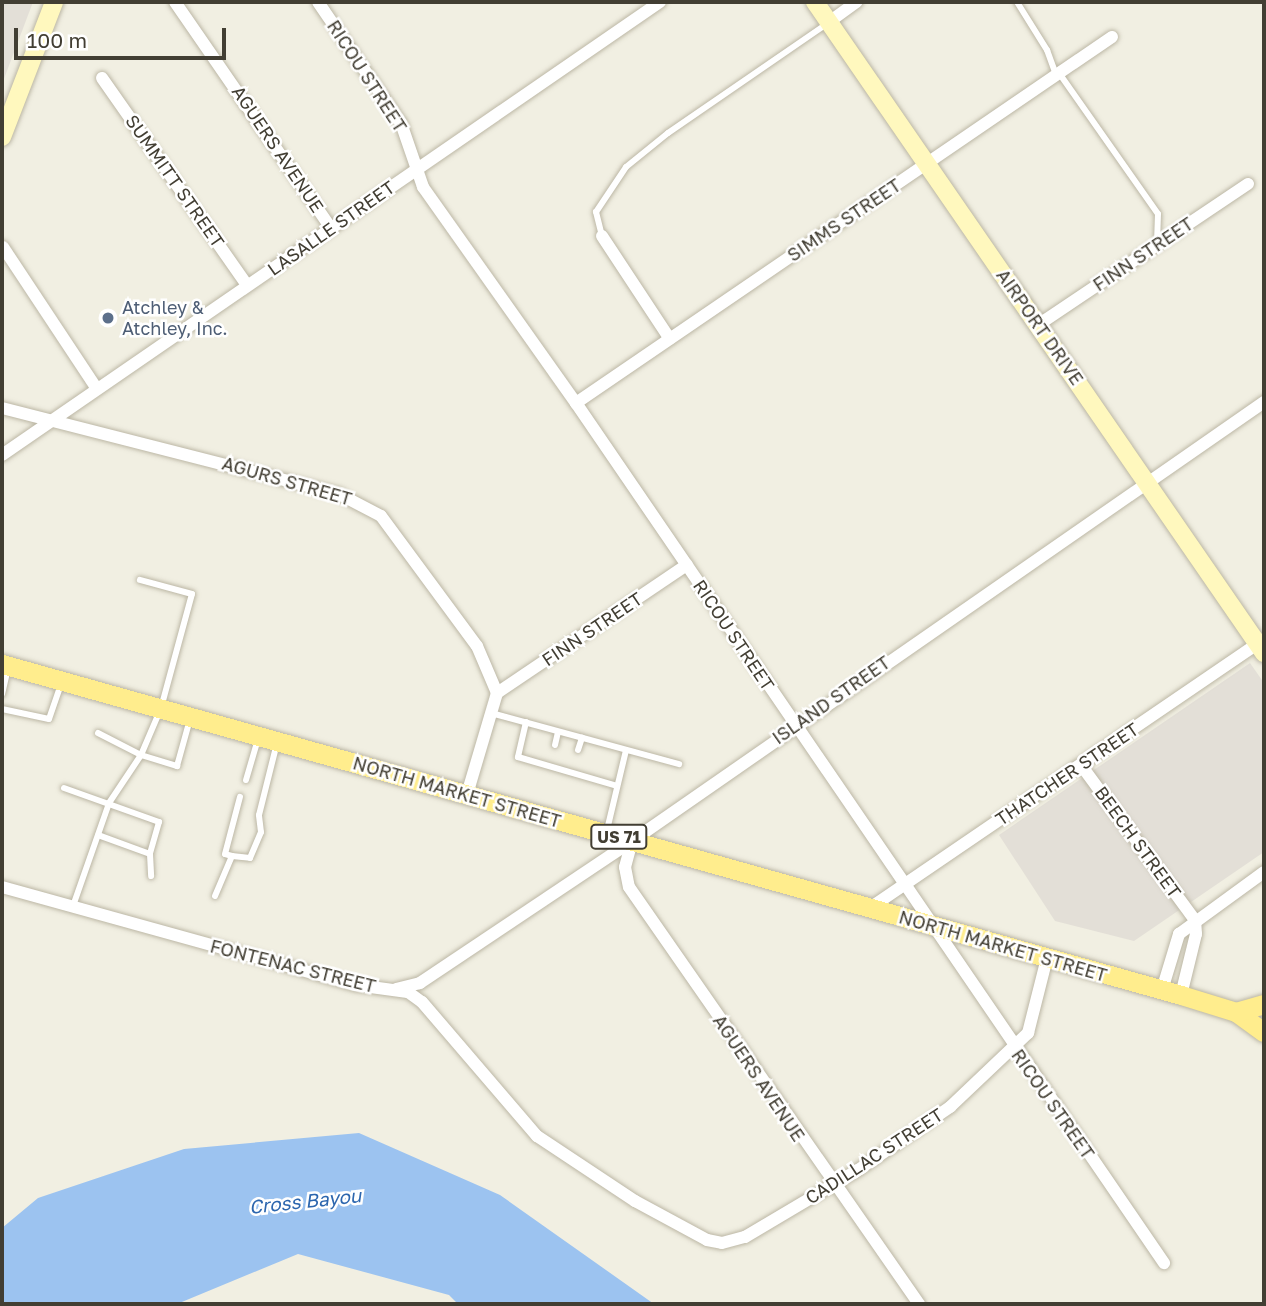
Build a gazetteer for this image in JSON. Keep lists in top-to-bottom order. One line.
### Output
{"streets":{"main road":["NORTH MARKET STREET","US 71"],"street":["RICOU STREET","AGUERS AVENUE","SUMMITT STREET","SIMMS STREET","LASALLE STREET","FINN STREET","AIRPORT DRIVE","AGURS STREET","ISLAND STREET","THATCHER STREET","BEECH STREET","FONTENAC STREET","CADILLAC STREET"]},"crossings":[["RICOU STREET","SIMMS STREET"],["RICOU STREET","LASALLE STREET"],["RICOU STREET","FINN STREET"],["RICOU STREET","ISLAND STREET"],["RICOU STREET","THATCHER STREET"],["RICOU STREET","NORTH MARKET STREET"],["RICOU STREET","CADILLAC STREET"],["AGUERS AVENUE","LASALLE STREET"],["AGUERS AVENUE","ISLAND STREET"],["AGUERS AVENUE","NORTH MARKET STREET"],["AGUERS AVENUE","CADILLAC STREET"],["SUMMITT STREET","LASALLE STREET"],["SIMMS STREET","AIRPORT DRIVE"],["LASALLE STREET","AGURS STREET"],["FINN STREET","AIRPORT DRIVE"],["FINN STREET","AGURS STREET"],["AIRPORT DRIVE","ISLAND STREET"],["AIRPORT DRIVE","THATCHER STREET"],["ISLAND STREET","NORTH MARKET STREET"],["ISLAND STREET","FONTENAC STREET"],["THATCHER STREET","NORTH MARKET STREET"],["THATCHER STREET","BEECH STREET"],["NORTH MARKET STREET","CADILLAC STREET"],["FONTENAC STREET","CADILLAC STREET"]],"water":["Cross Bayou"],"places":["Atchley & Atchley, Inc."],"scale_bar":"100 m"}
